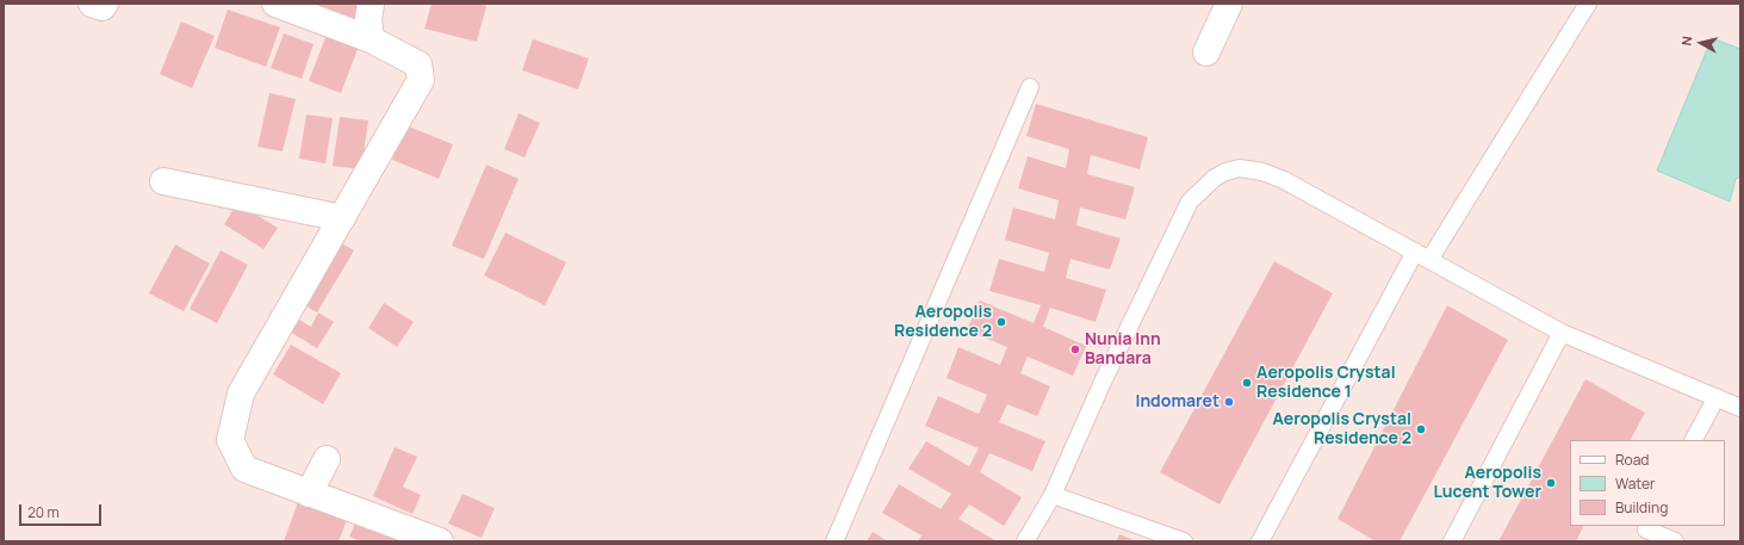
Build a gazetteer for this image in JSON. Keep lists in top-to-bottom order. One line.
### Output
{"places":["Aeropolis Residence 2","Nunia Inn Bandara","Aeropolis Crystal Residence 1","Indomaret","Aeropolis Crystal Residence 2","Aeropolis Lucent Tower"],"legend":["Road","Water","Building"],"scale_bar":"20 m","north":"left"}
